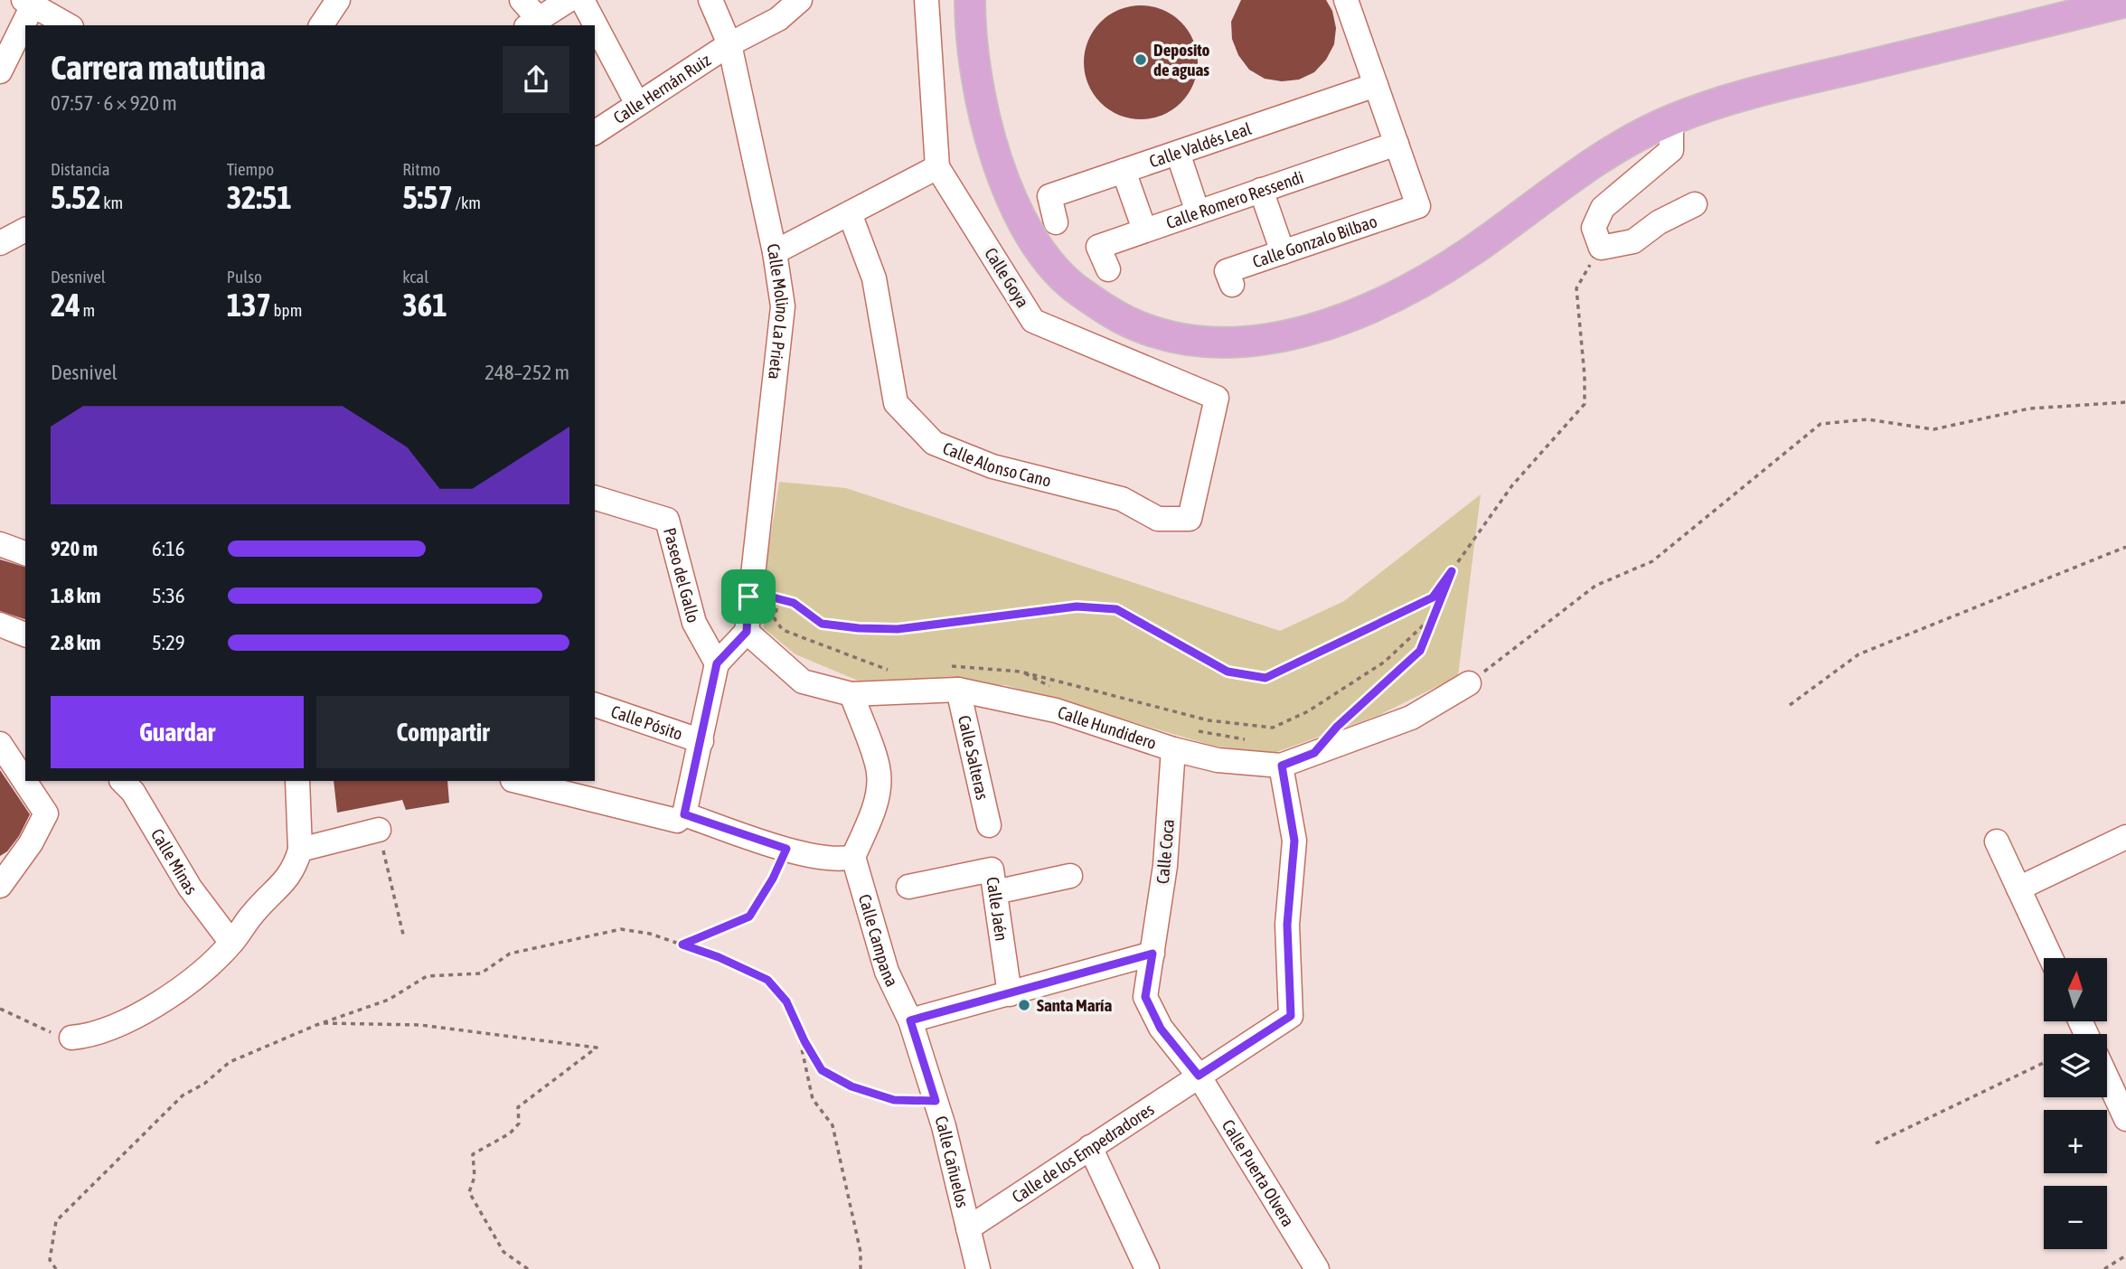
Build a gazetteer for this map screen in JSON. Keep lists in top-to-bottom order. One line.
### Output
{"streets":{"street":["Calle Hernán Ruiz","Calle Valdés Leal","Calle Romero Ressendi","Calle Gonzalo Bilbao","Calle Goya","Calle Molino La Prieta","Calle Alonso Cano","Paseo del Gallo","Calle Pósito","Calle Hundidero","Calle Salteras","Calle Coca","Calle Minas","Calle Jaén","Calle Campana","Calle de los Empedradores","Calle Cañuelos","Calle Puerta Olvera"]},"crossings":[["Calle Hernán Ruiz","Calle Molino La Prieta"],["Calle Romero Ressendi","Calle Gonzalo Bilbao"],["Calle Goya","Calle Alonso Cano"],["Calle Molino La Prieta","Calle Hundidero"],["Calle Hundidero","Calle Salteras"],["Calle Hundidero","Calle Coca"],["Calle Hundidero","Calle de los Empedradores"],["Calle Coca","Calle de los Empedradores"],["Calle Coca","Calle Puerta Olvera"],["Calle Campana","Calle Cañuelos"],["Calle de los Empedradores","Calle Cañuelos"],["Calle de los Empedradores","Calle Puerta Olvera"]],"places":["Deposito de aguas","Santa María"],"north":"top","page":{"heading":["Carrera matutina","07:57 · 6 × 920 m"],"stats":[["Distancia","5.52 km"],["Tiempo","32:51"],["Ritmo","5:57 /km"],["Desnivel","24 m"],["Pulso","137 bpm"],["kcal","361"]],"chart":["Desnivel","248–252 m"],"list":[{"name":"920 m","note":"6:16"},{"name":"1.8 km","note":"5:36"},{"name":"2.8 km","note":"5:29"}],"buttons":["Guardar","Compartir"],"map_buttons":["+","−"]}}
